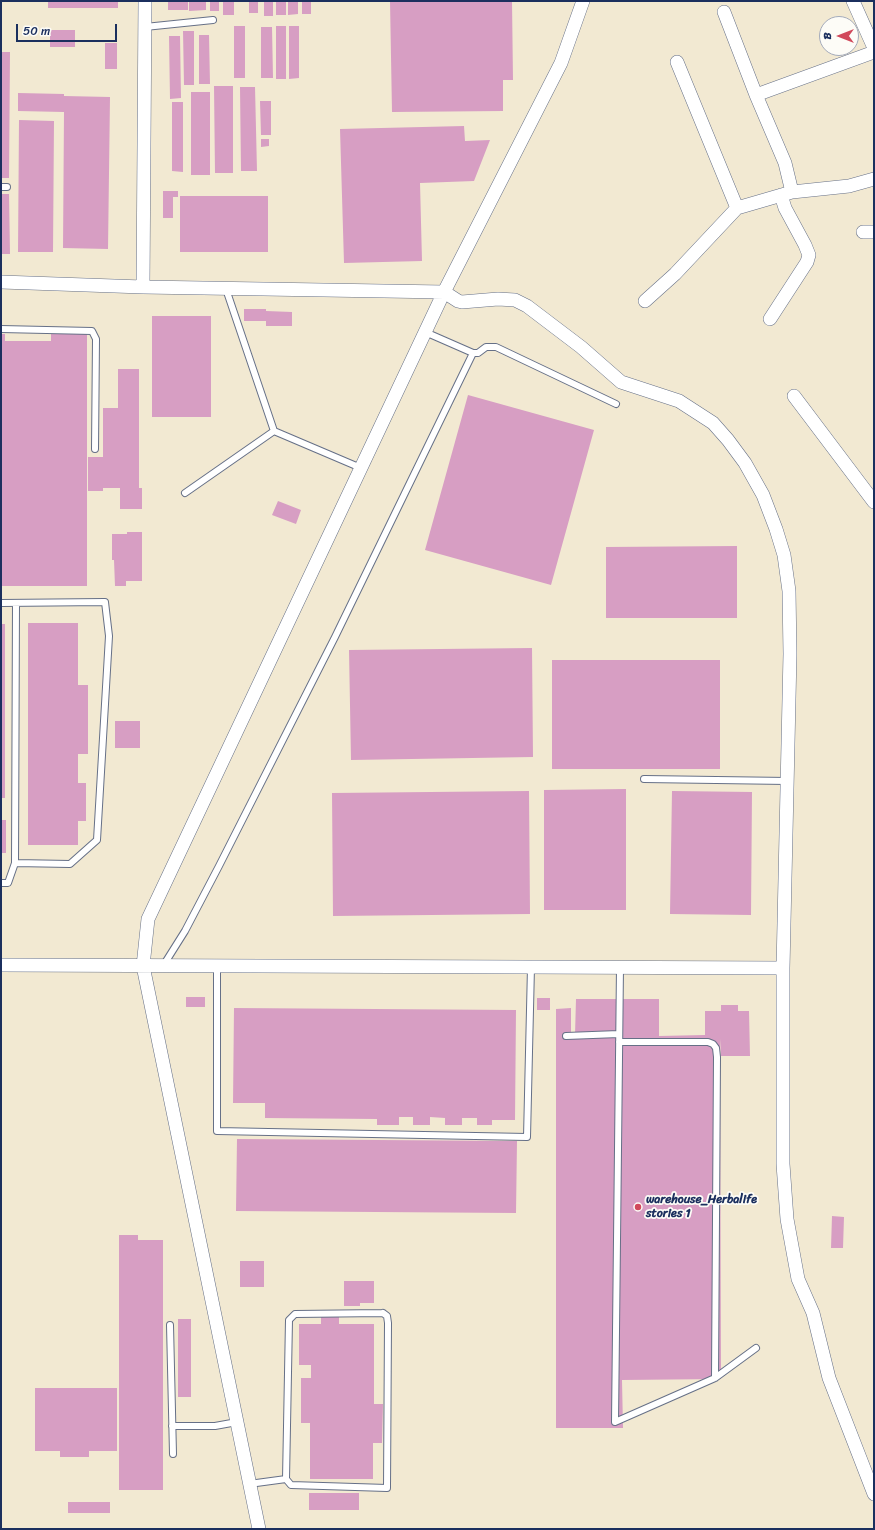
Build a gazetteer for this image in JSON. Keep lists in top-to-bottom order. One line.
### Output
{"places":["warehouse_Herbalife stories 1"],"scale_bar":"50 m","north":"left"}
